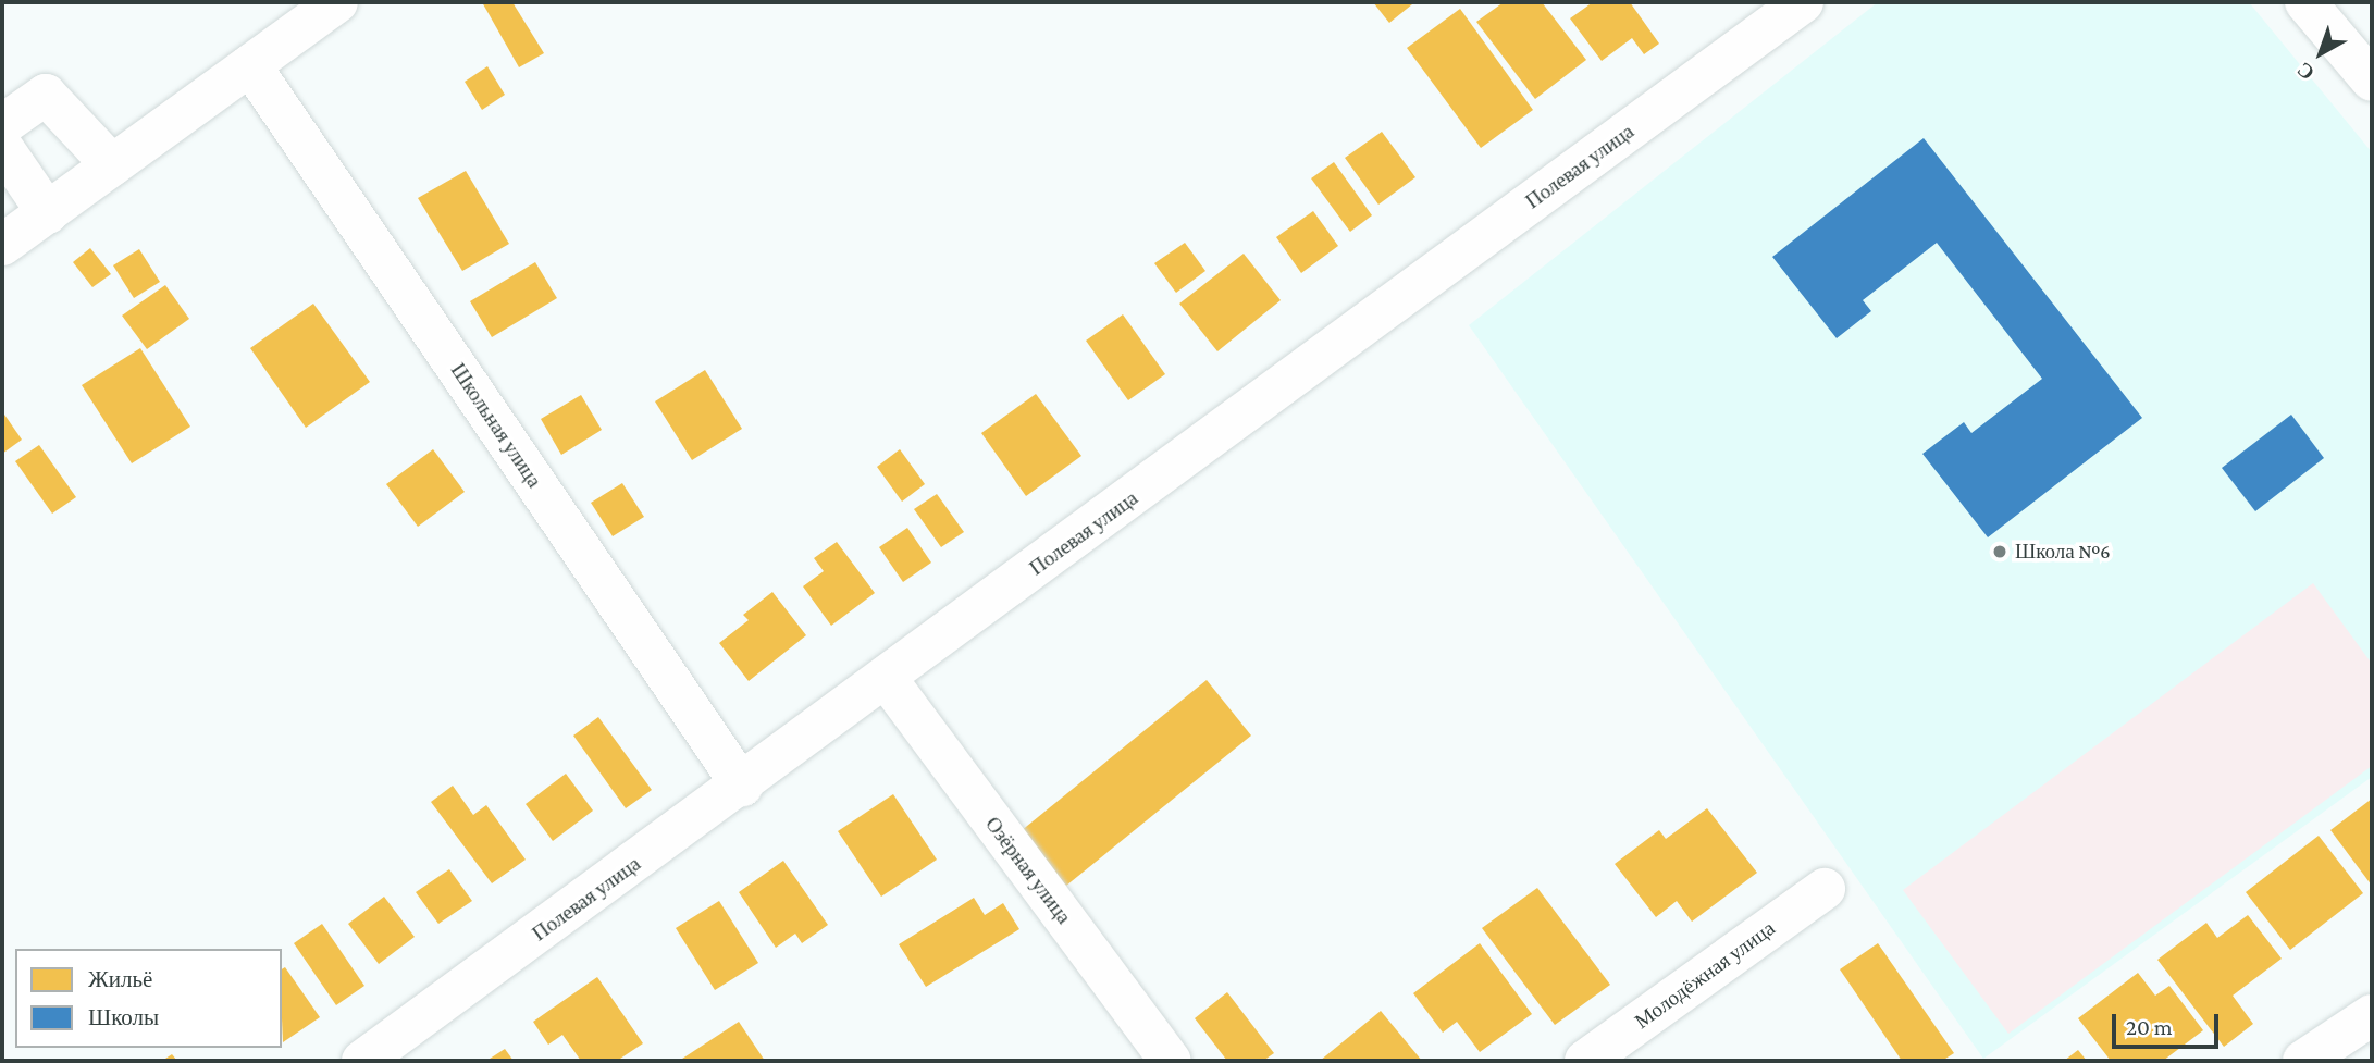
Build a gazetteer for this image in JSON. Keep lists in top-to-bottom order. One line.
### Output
{"streets":{"street":["Полевая улица","Школьная улица","Озёрная улица","Молодёжная улица"]},"crossings":[["Полевая улица","Школьная улица"],["Полевая улица","Озёрная улица"]],"places":["Школа №6"],"legend":["Жильё","Школы"],"scale_bar":"20 m","north":"bottom left"}
